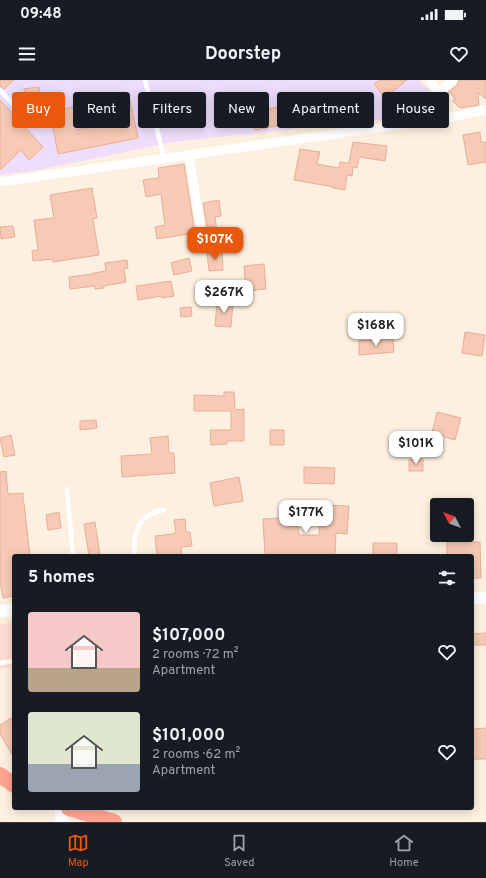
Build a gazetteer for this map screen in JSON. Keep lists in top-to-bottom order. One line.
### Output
{"north":"top left","page":{"status":"09:48","header":"Doorstep","chip":["Buy","Rent","Filters","New","Apartment","House"],"price":["$107K","$267K","$168K","$101K","$177K"],"heading":"5 homes","list":[{"name":"$107,000","note":"2 rooms · 72 m² · Apartment"},{"name":"$101,000","note":"2 rooms · 62 m² · Apartment"}],"tabs":["Map","Saved","Home"]}}
